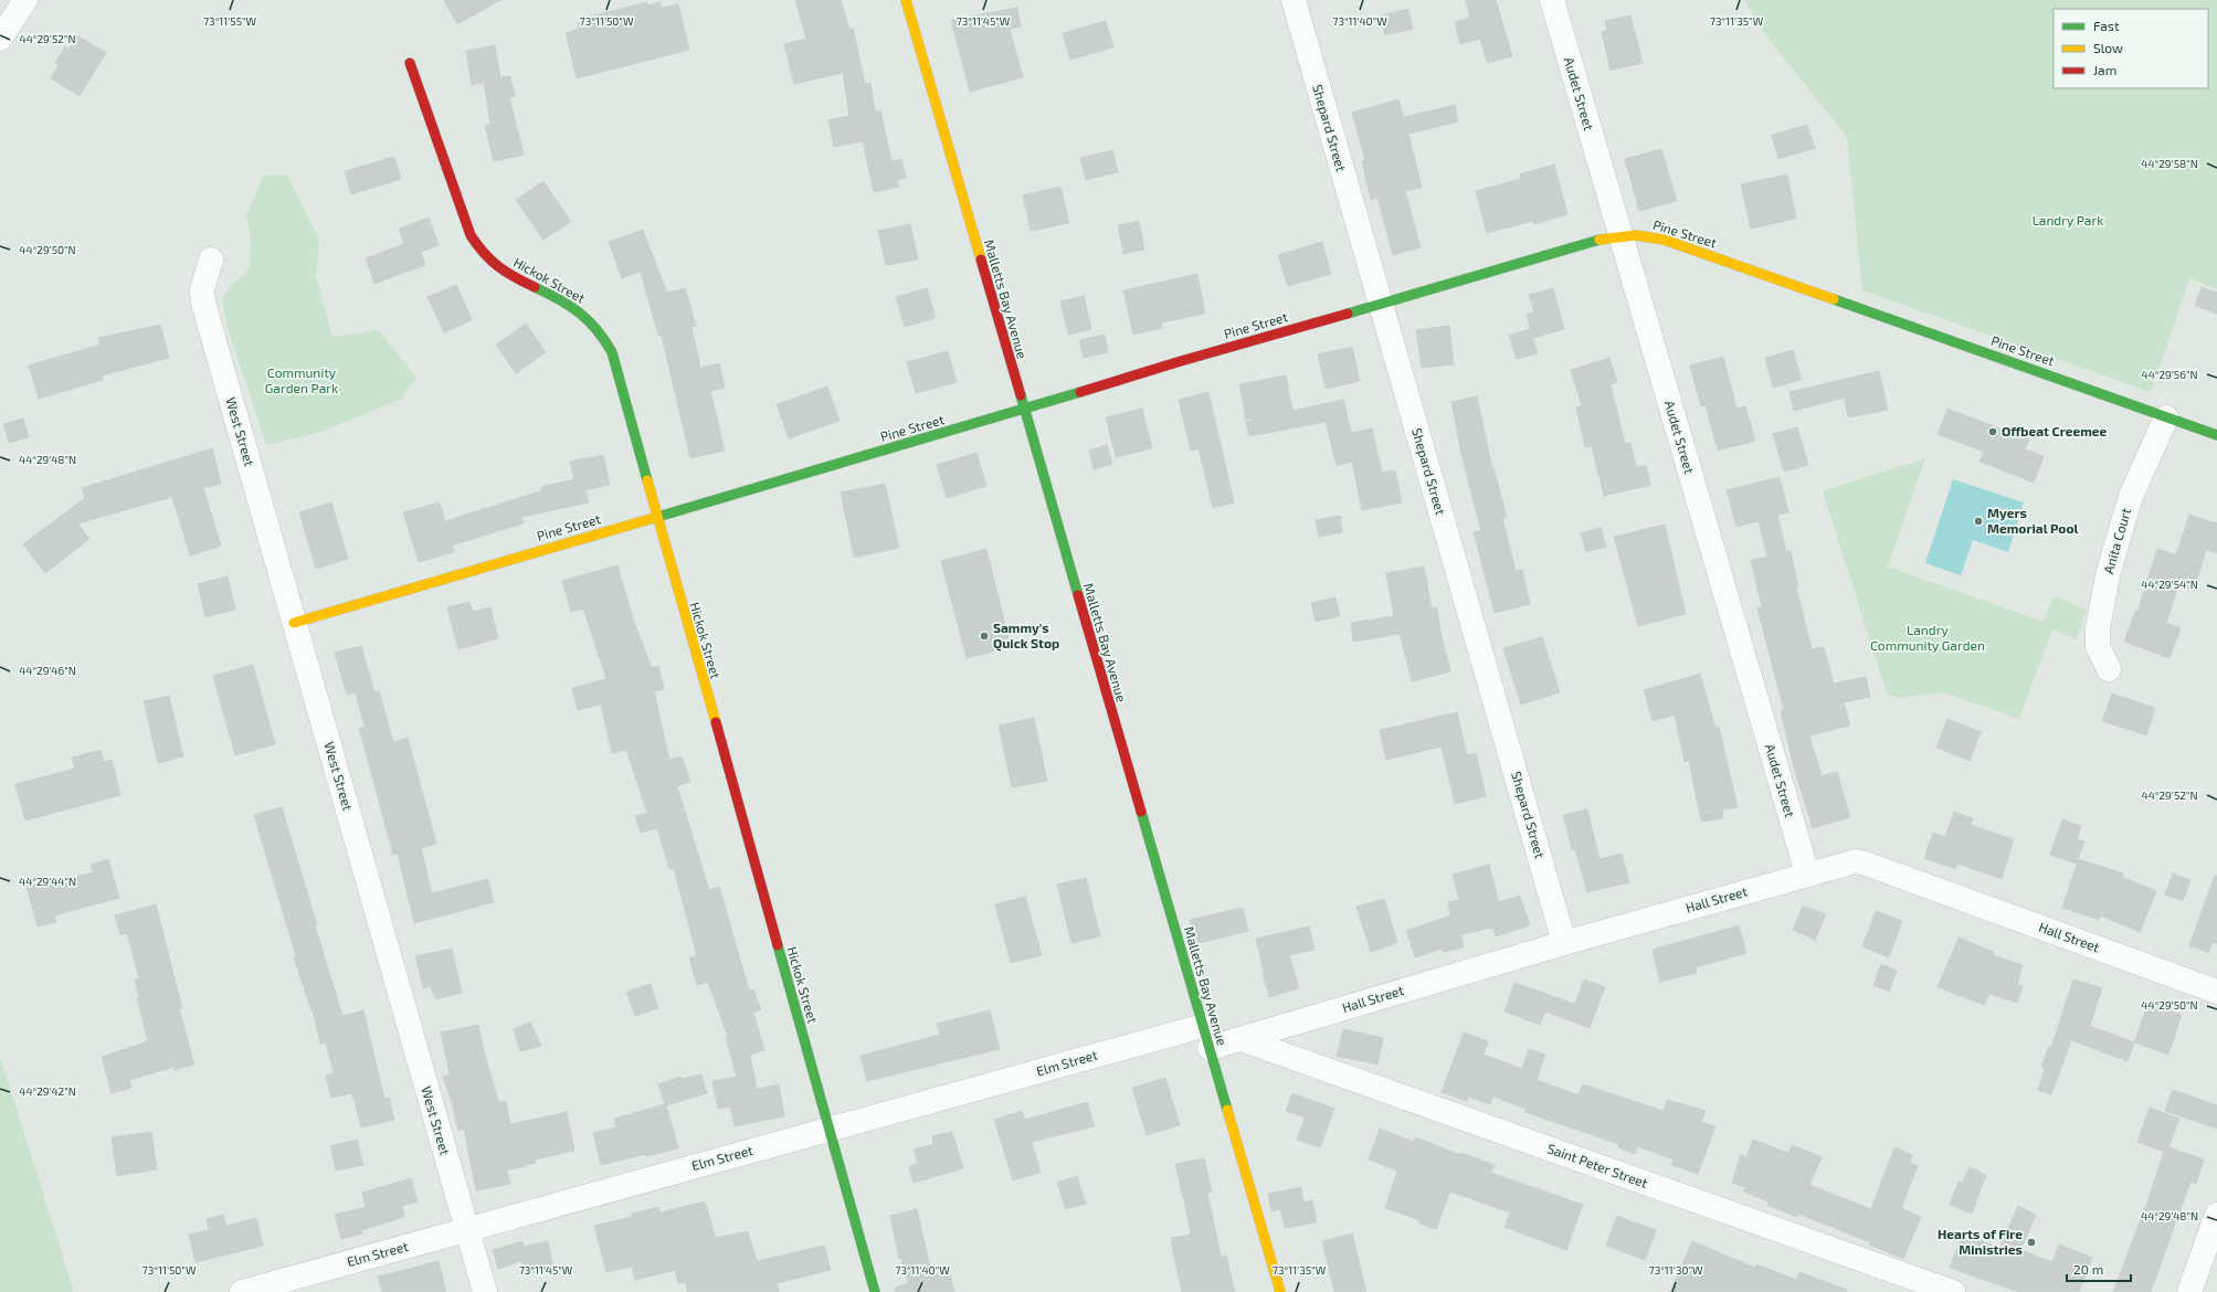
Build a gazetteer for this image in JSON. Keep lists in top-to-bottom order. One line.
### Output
{"streets":{"street":["Audet Street","Shepard Street","Pine Street","Hickok Street","Malletts Bay Avenue","West Street","Anita Court","Hall Street","Elm Street","Saint Peter Street"]},"crossings":[["Audet Street","Pine Street"],["Audet Street","Hall Street"],["Shepard Street","Pine Street"],["Shepard Street","Hall Street"],["Pine Street","Hickok Street"],["Pine Street","Malletts Bay Avenue"],["Pine Street","West Street"],["Pine Street","Anita Court"],["Hickok Street","Elm Street"],["Malletts Bay Avenue","Hall Street"],["Malletts Bay Avenue","Elm Street"],["West Street","Elm Street"],["Hall Street","Elm Street"],["Hall Street","Saint Peter Street"]],"parks":["Landry Park","Community Garden Park","Landry Community Garden"],"places":["Offbeat Creemee","Myers Memorial Pool","Sammy's Quick Stop","Hearts of Fire Ministries"],"legend":["Fast","Slow","Jam"],"scale_bar":"20 m","coordinates":["73°11'55\"W","73°11'50\"W","73°11'45\"W","73°11'40\"W","73°11'35\"W","44°29'52\"N","44°29'58\"N","44°29'50\"N","44°29'56\"N","44°29'48\"N","44°29'54\"N","44°29'46\"N","44°29'44\"N","44°29'42\"N","73°11'30\"W"]}
